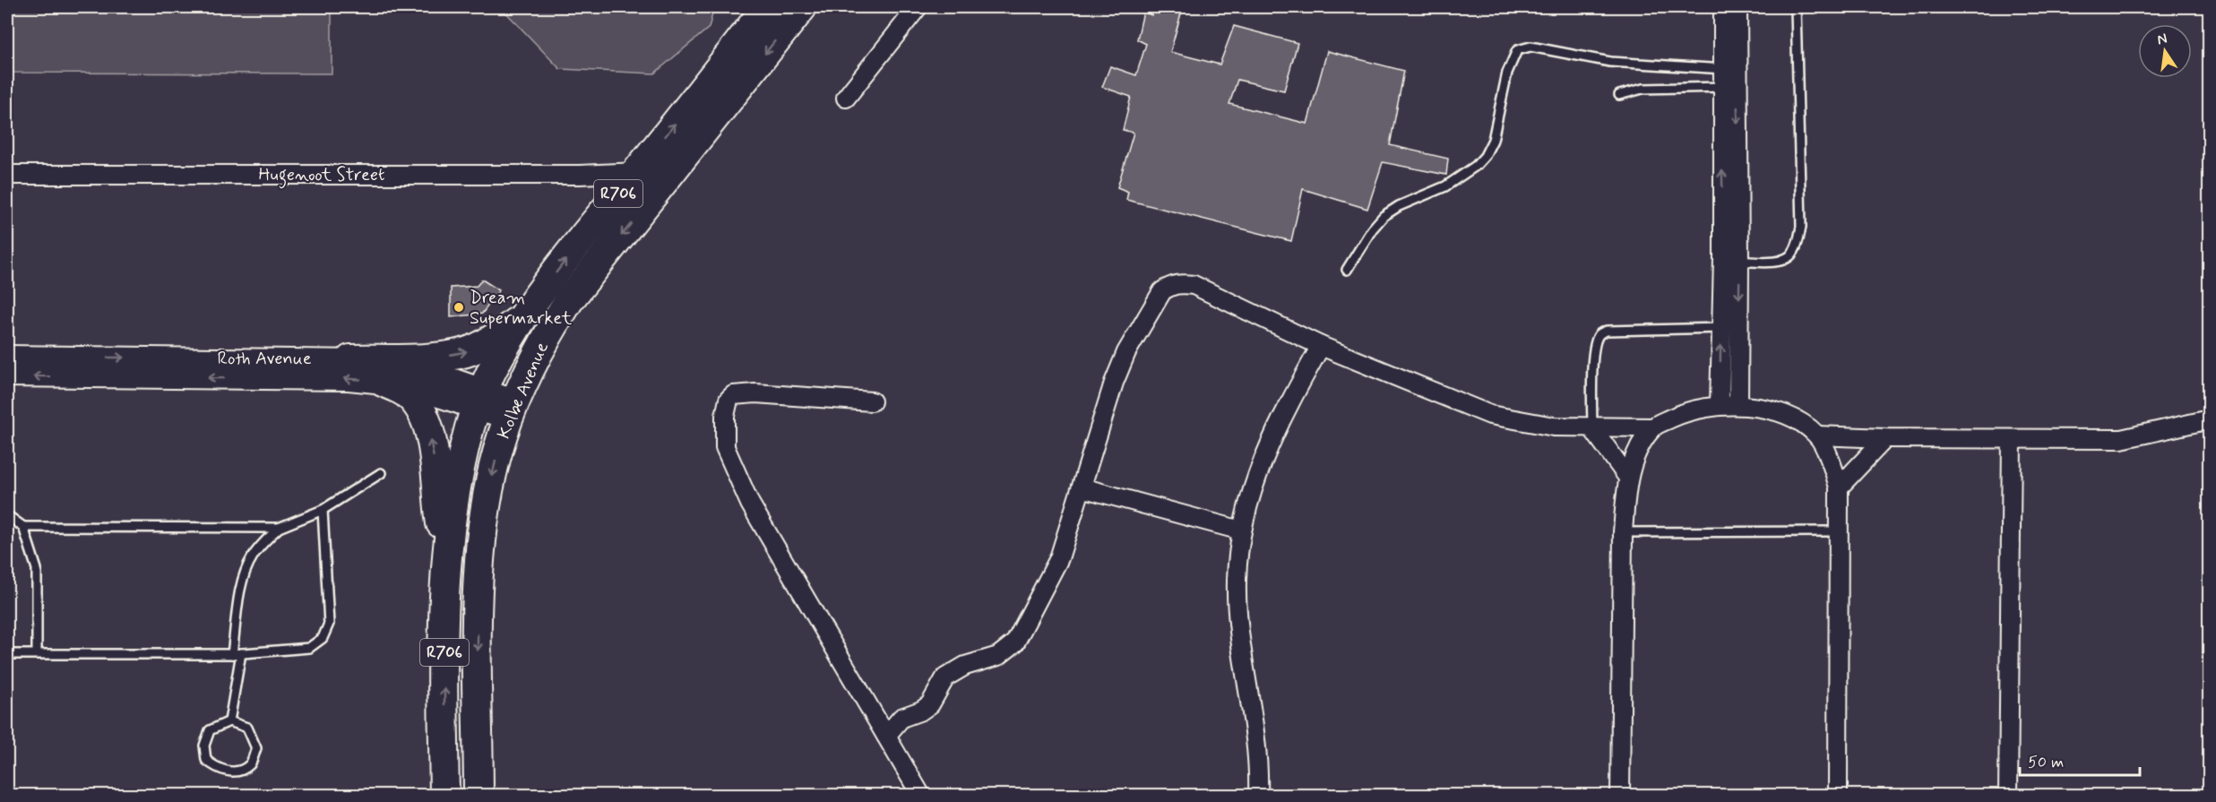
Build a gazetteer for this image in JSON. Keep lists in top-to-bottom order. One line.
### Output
{"streets":{"main road":["R706","Kolbe Avenue"],"street":["Hugenoot Street","Roth Avenue"]},"crossings":[["Hugenoot Street","Kolbe Avenue"],["Roth Avenue","Kolbe Avenue"]],"places":["Dream Supermarket"],"scale_bar":"50 m","north":"top"}
